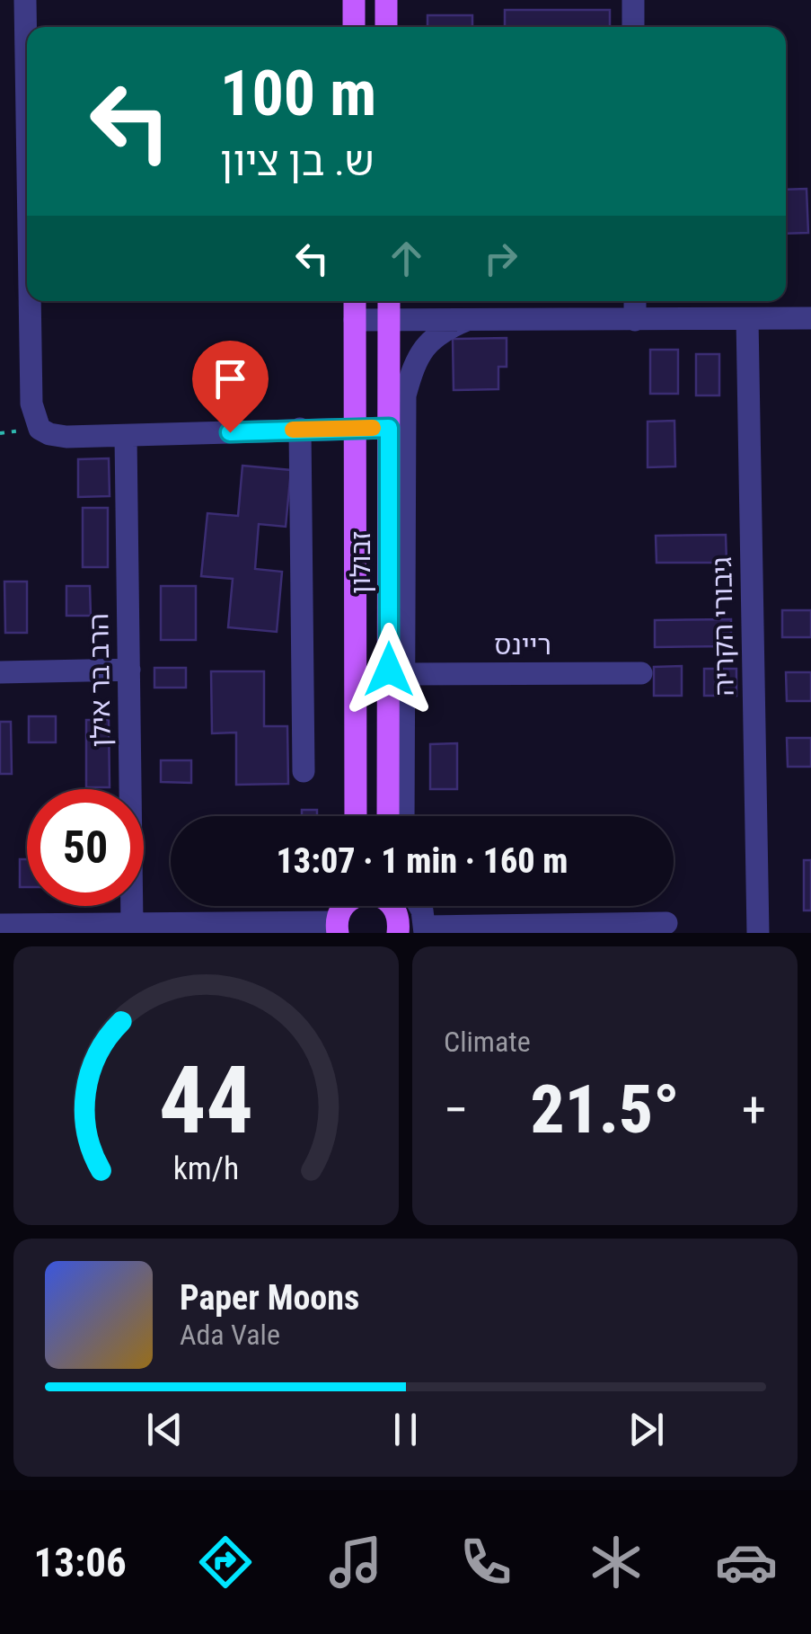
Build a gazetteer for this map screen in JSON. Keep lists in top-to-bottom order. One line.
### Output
{"streets":{"main road":["זבולון"],"street":["גיבורי הקריה","ריינס","הרב בר אילן"]},"crossings":[["זבולון","ריינס"]],"page":{"turn":["100 m","ש. בן ציון"],"limit":"50","trip":"13:07 · 1 min · 160 m","tile":"Climate","heat":["−","21.5°","+"],"song":["Paper Moons","Ada Vale"],"tabs":"13:06","gauge":["44","km/h"]}}
